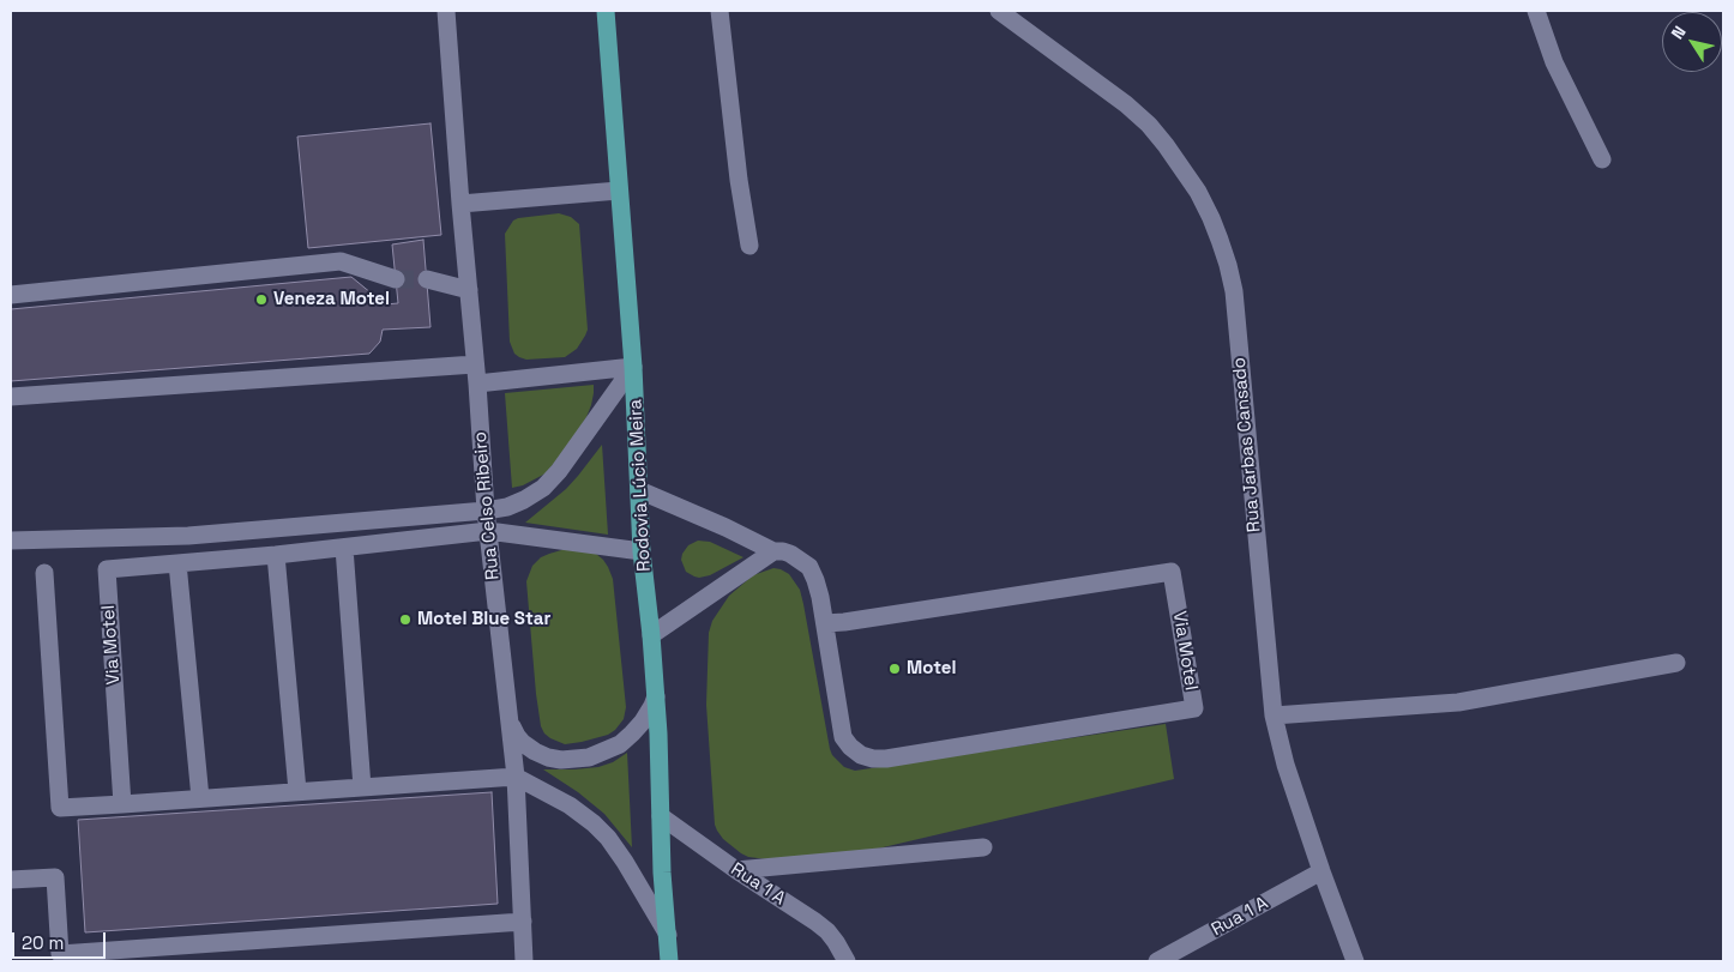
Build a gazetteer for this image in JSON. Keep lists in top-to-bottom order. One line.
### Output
{"streets":{"main road":["Rodovia Lúcio Meira"],"street":["Rua Jarbas Cansado","Rua Celso Ribeiro","Via Motel","Rua 1 A"]},"crossings":[["Rua Jarbas Cansado","Rua 1 A"],["Rodovia Lúcio Meira","Via Motel"],["Rodovia Lúcio Meira","Rua 1 A"],["Rua Celso Ribeiro","Via Motel"]],"places":["Veneza Motel","Motel Blue Star","Motel"],"scale_bar":"20 m","north":"top left"}
